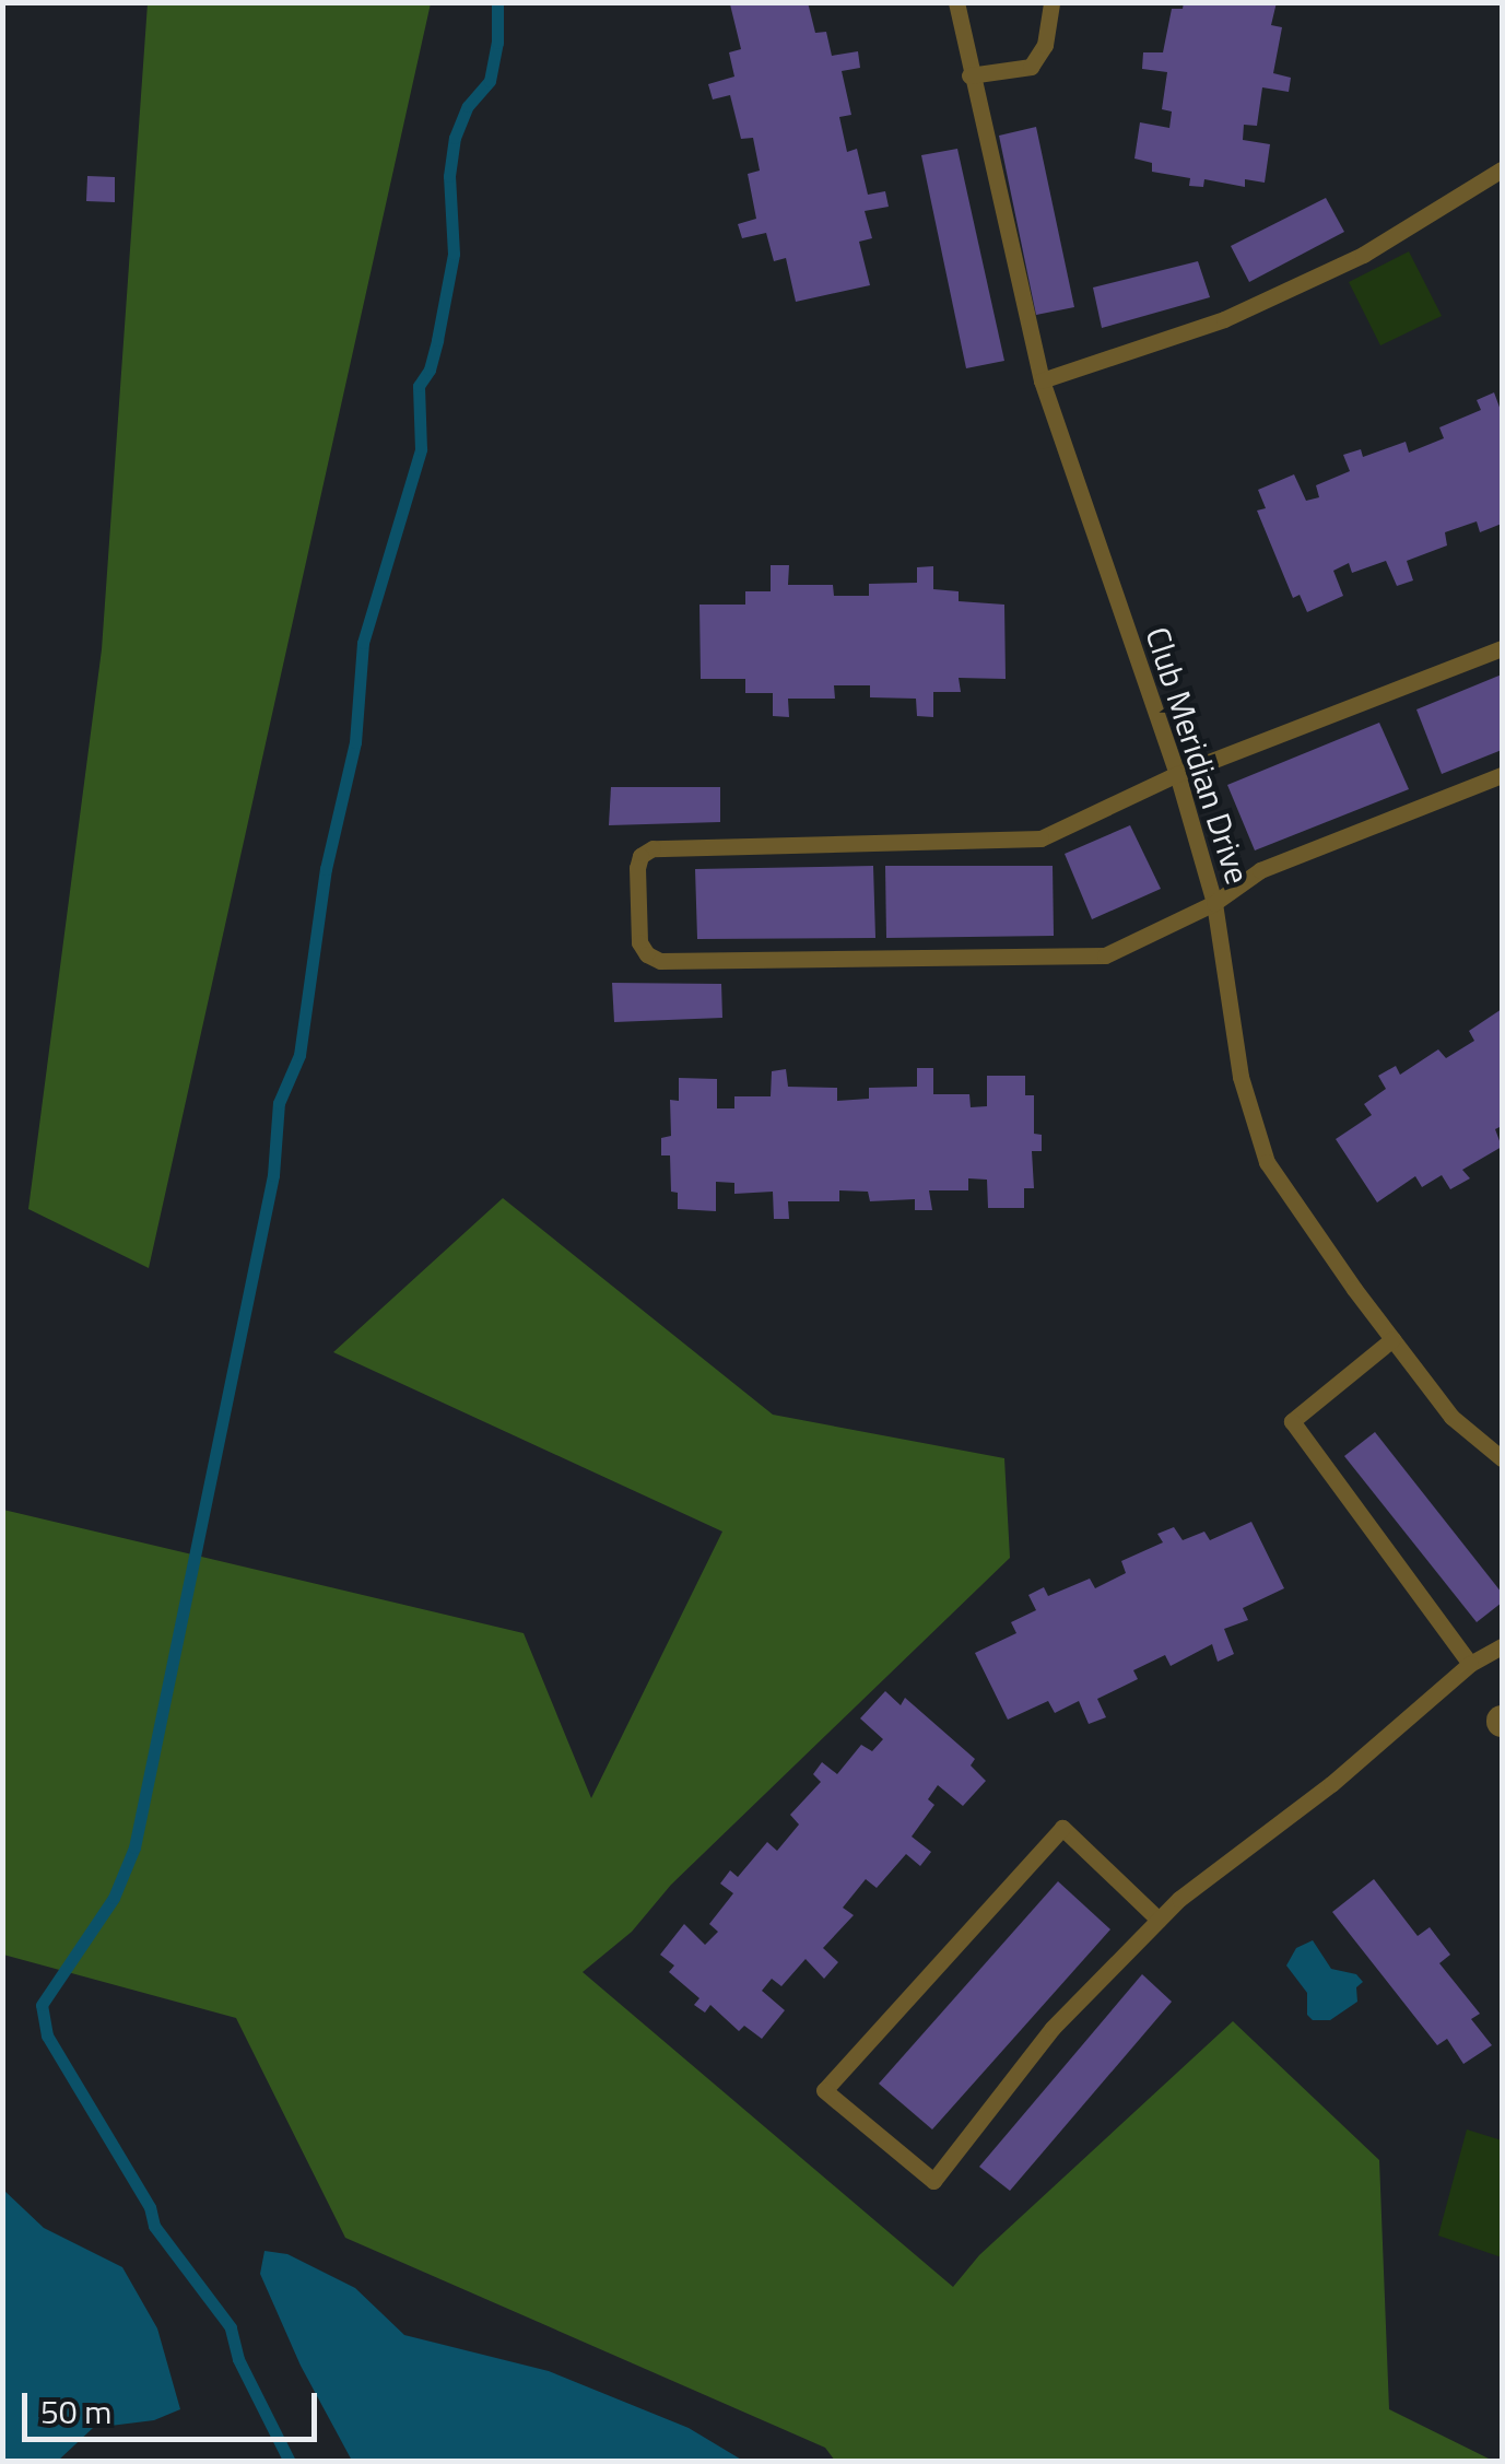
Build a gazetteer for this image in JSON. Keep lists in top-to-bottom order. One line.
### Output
{"streets":{"lane":["Club Meridian Drive"]},"scale_bar":"50 m"}
